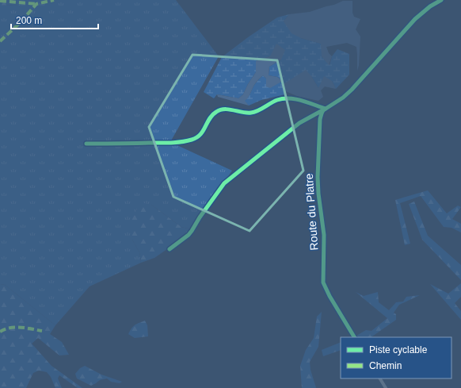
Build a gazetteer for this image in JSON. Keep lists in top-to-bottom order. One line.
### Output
{"streets":{"street":["Route du Platre"]},"legend":["Piste cyclable","Chemin"],"scale_bar":"200 m"}
